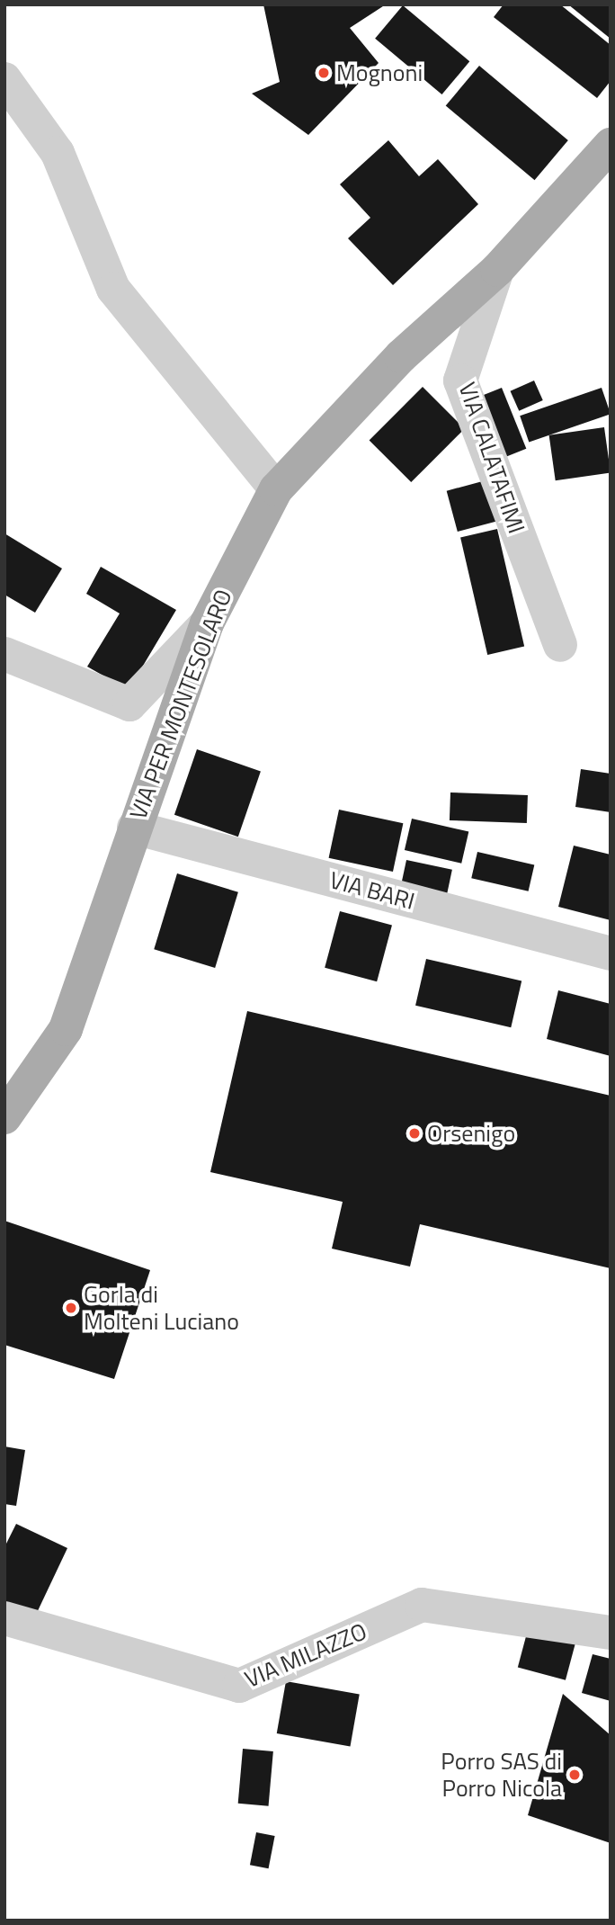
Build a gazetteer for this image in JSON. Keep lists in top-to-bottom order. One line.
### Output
{"streets":{"main road":["VIA PER MONTESOLARO"],"street":["VIA CALATAFIMI","VIA BARI","VIA MILAZZO"]},"crossings":[["VIA CALATAFIMI","VIA PER MONTESOLARO"],["VIA PER MONTESOLARO","VIA BARI"]],"places":["Mognoni","Orsenigo","Gorla di Molteni Luciano","Porro SAS di Porro Nicola"]}
